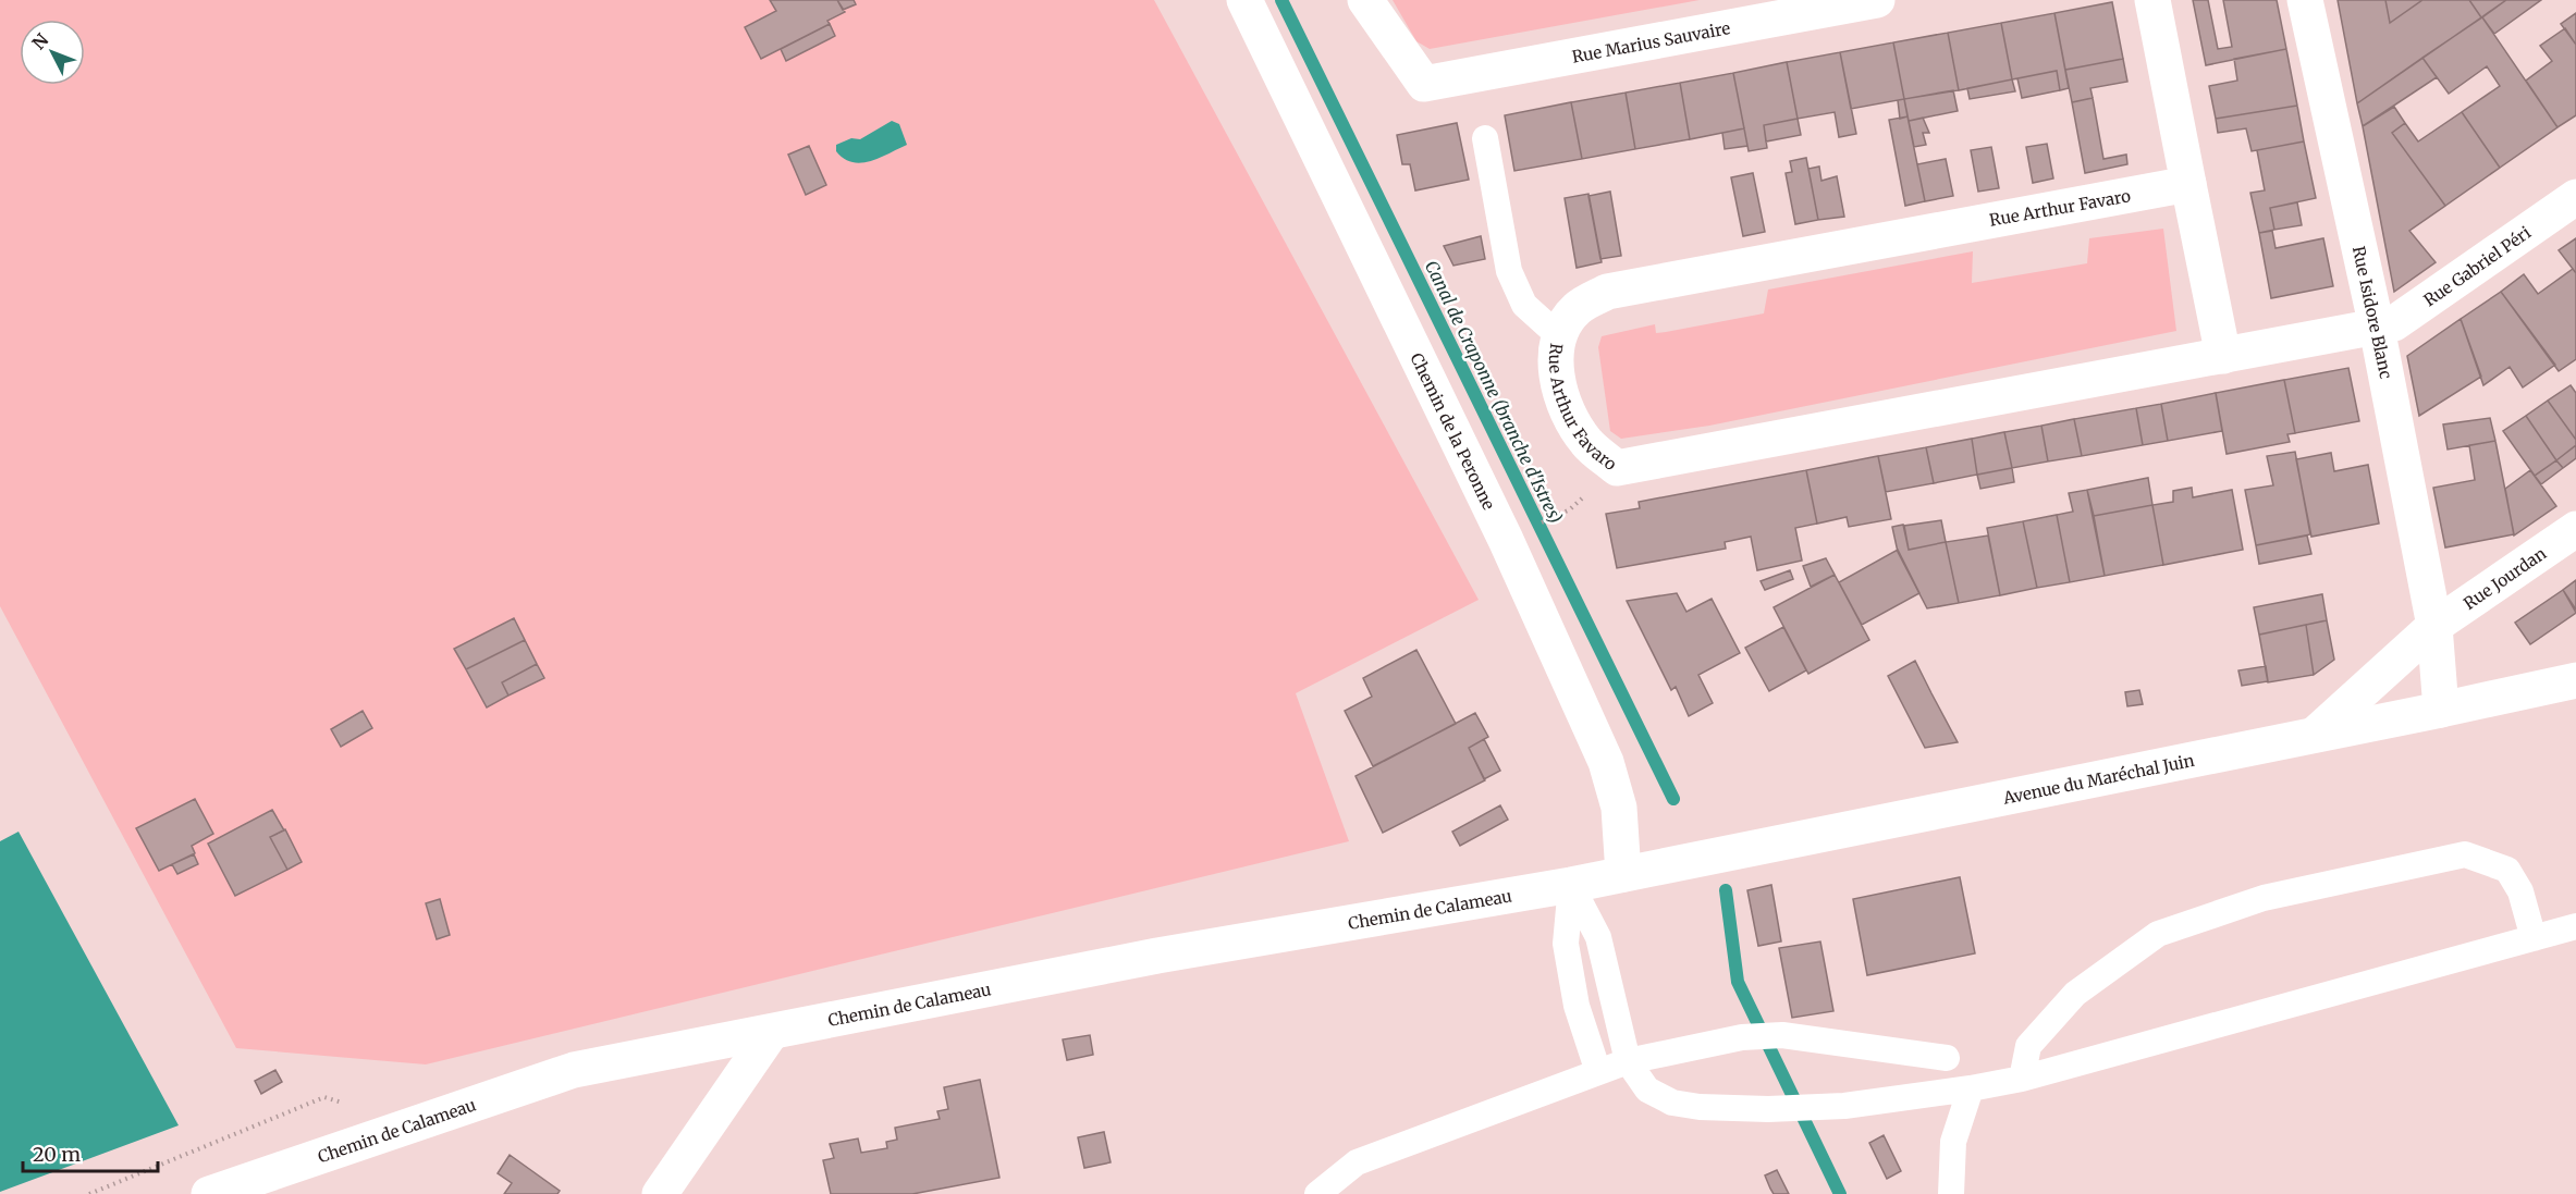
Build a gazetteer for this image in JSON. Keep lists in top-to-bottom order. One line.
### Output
{"streets":{"street":["Rue Marius Sauvaire","Rue Arthur Favaro","Rue Gabriel Péri","Rue Isidore Blanc","Chemin de la Peronne","Rue Jourdan","Avenue du Maréchal Juin","Chemin de Calameau"]},"crossings":[["Rue Arthur Favaro","Rue Gabriel Péri"],["Rue Arthur Favaro","Rue Isidore Blanc"],["Rue Gabriel Péri","Rue Isidore Blanc"],["Rue Isidore Blanc","Rue Jourdan"],["Rue Isidore Blanc","Avenue du Maréchal Juin"],["Chemin de la Peronne","Avenue du Maréchal Juin"],["Chemin de la Peronne","Chemin de Calameau"],["Avenue du Maréchal Juin","Chemin de Calameau"]],"water":["Canal de Craponne (branche d'Istres)"],"scale_bar":"20 m","north":"top left"}
